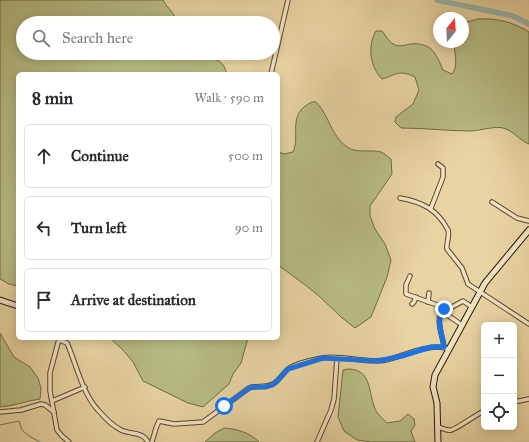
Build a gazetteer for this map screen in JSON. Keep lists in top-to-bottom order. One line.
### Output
{"north":"top","page":{"search":"Search here","heading":["8 min","Walk · 590 m"],"list":[["Continue","500 m"],["Turn left","90 m"],"Arrive at destination"],"map_buttons":["+","−"]}}
